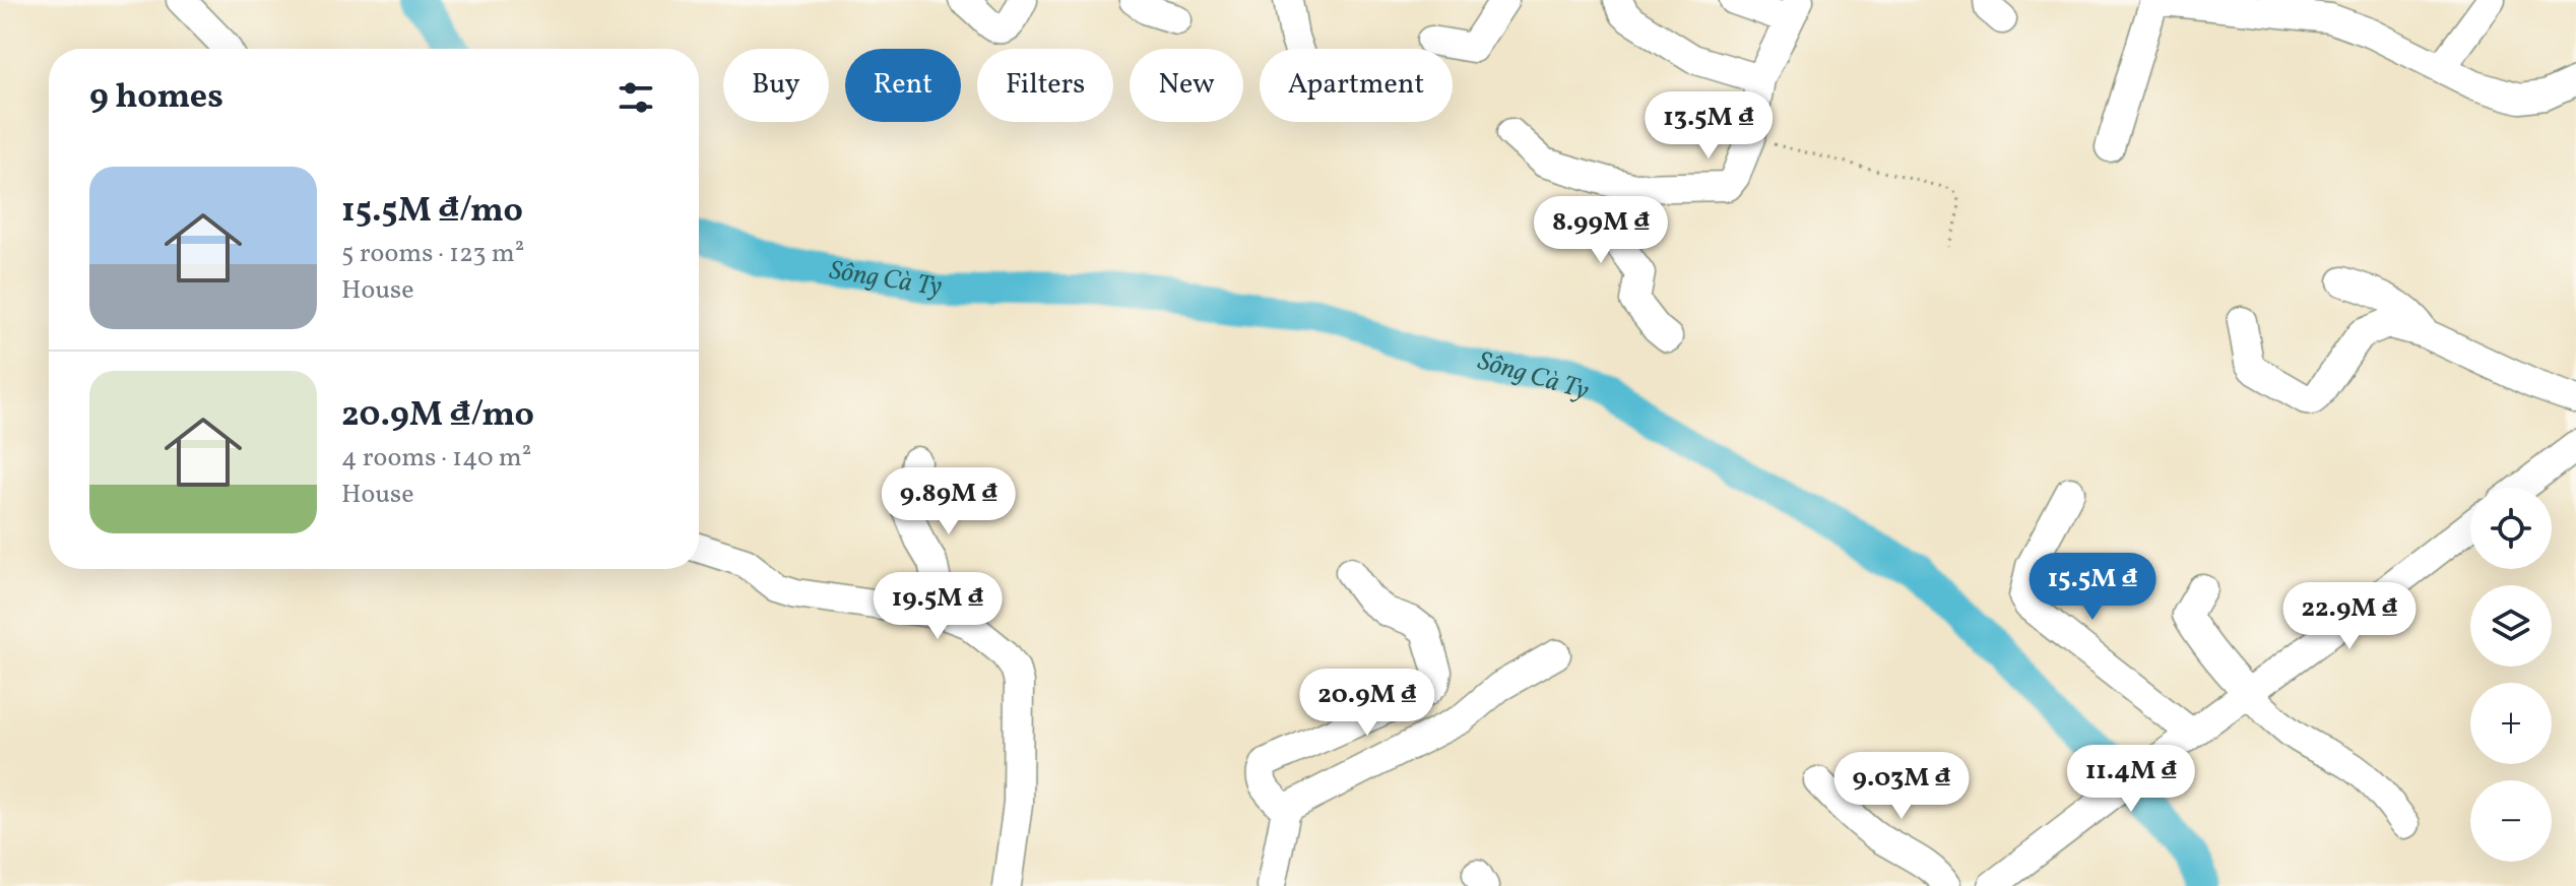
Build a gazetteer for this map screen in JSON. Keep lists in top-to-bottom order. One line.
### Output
{"water":["Sông Cà Ty"],"page":{"chip":["Buy","Rent","Filters","New","Apartment"],"heading":"9 homes","price":["13.5M ₫","8.99M ₫","9.89M ₫","15.5M ₫","19.5M ₫","22.9M ₫","20.9M ₫","11.4M ₫","9.03M ₫"],"list":[{"name":"15.5M ₫/mo","note":"5 rooms · 123 m² · House"},{"name":"20.9M ₫/mo","note":"4 rooms · 140 m² · House"}],"map_buttons":["+","−"]}}
